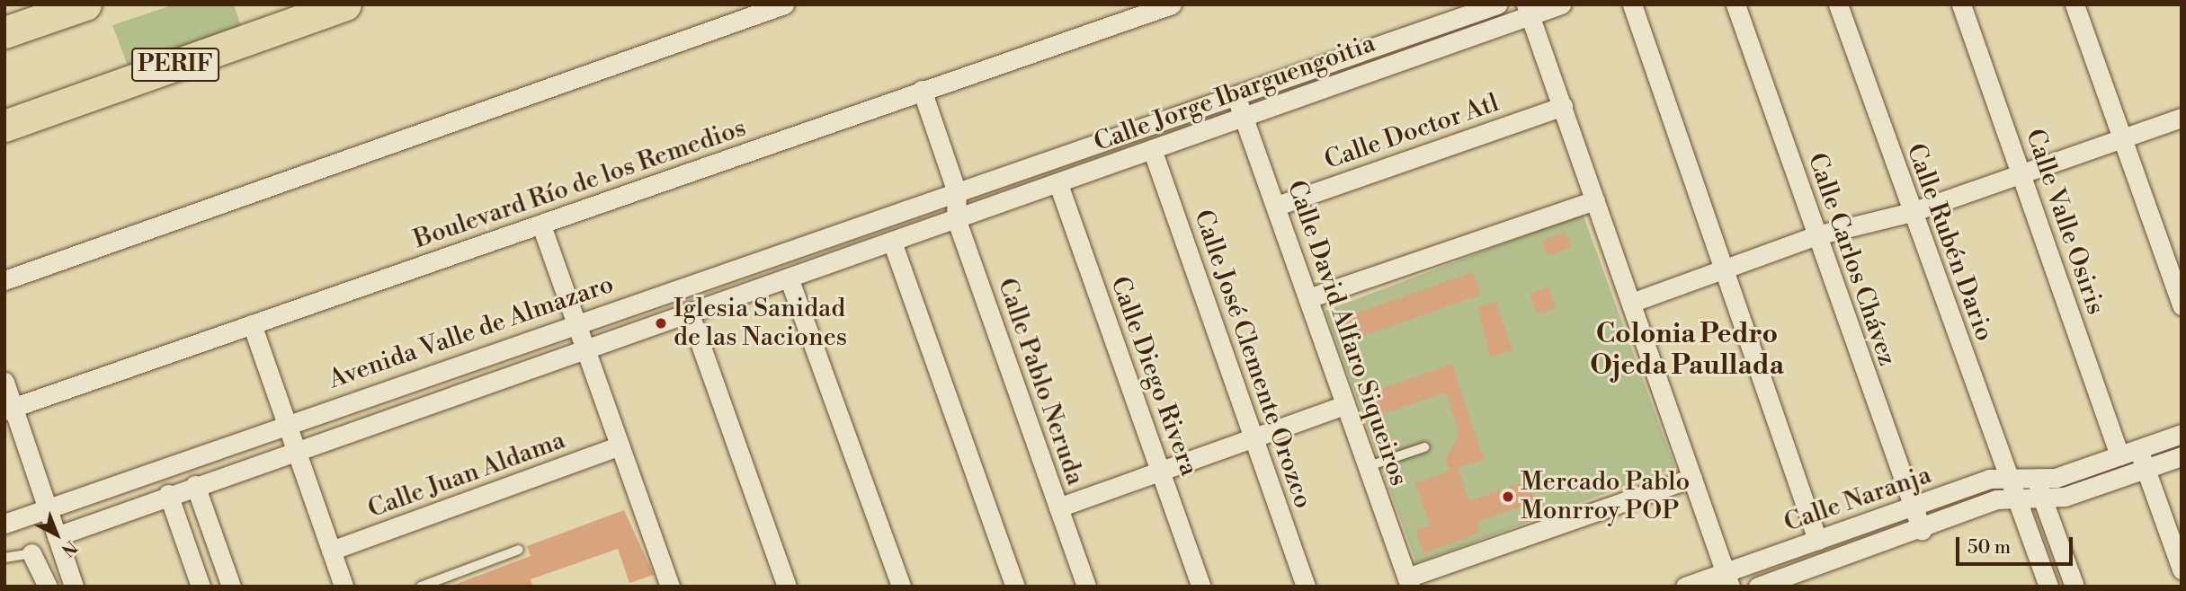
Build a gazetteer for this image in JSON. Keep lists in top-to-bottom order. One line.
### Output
{"streets":{"highway":["PERIF"],"street":["Calle Jorge Ibarguengoitia","Calle Doctor Atl","Boulevard Río de los Remedios","Calle Valle Osiris","Calle Rubén Dario","Calle Carlos Chávez","Avenida Valle de Almazaro","Calle David Alfaro Siqueiros","Calle José Clemente Orozco","Calle Diego Rivera","Calle Pablo Neruda","Calle Juan Aldama","Calle Naranja"]},"crossings":[["Calle Jorge Ibarguengoitia","Avenida Valle de Almazaro"],["Calle Jorge Ibarguengoitia","Calle David Alfaro Siqueiros"],["Calle Jorge Ibarguengoitia","Calle José Clemente Orozco"],["Calle Jorge Ibarguengoitia","Calle Diego Rivera"],["Calle Jorge Ibarguengoitia","Calle Pablo Neruda"],["Calle Doctor Atl","Calle David Alfaro Siqueiros"],["Calle Rubén Dario","Calle Naranja"],["Calle Carlos Chávez","Calle Naranja"],["Avenida Valle de Almazaro","Calle Pablo Neruda"]],"districts":["Colonia Pedro Ojeda Paullada"],"places":["Iglesia Sanidad de las Naciones","Mercado Pablo Monrroy POP"],"scale_bar":"50 m","north":"bottom right"}
